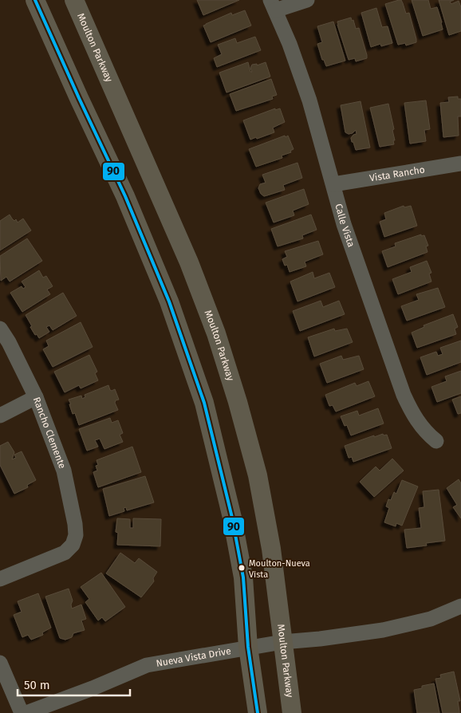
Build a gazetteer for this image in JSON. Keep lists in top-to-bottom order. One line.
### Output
{"streets":{"main road":["Moulton Parkway"],"street":["Vista Rancho","Calle Vista","Rancho Clemente","Nueva Vista Drive"]},"crossings":[["Moulton Parkway","Nueva Vista Drive"],["Vista Rancho","Calle Vista"]],"places":["Moulton-Nueva Vista"],"lines":["transit line 90"],"scale_bar":"50 m"}
